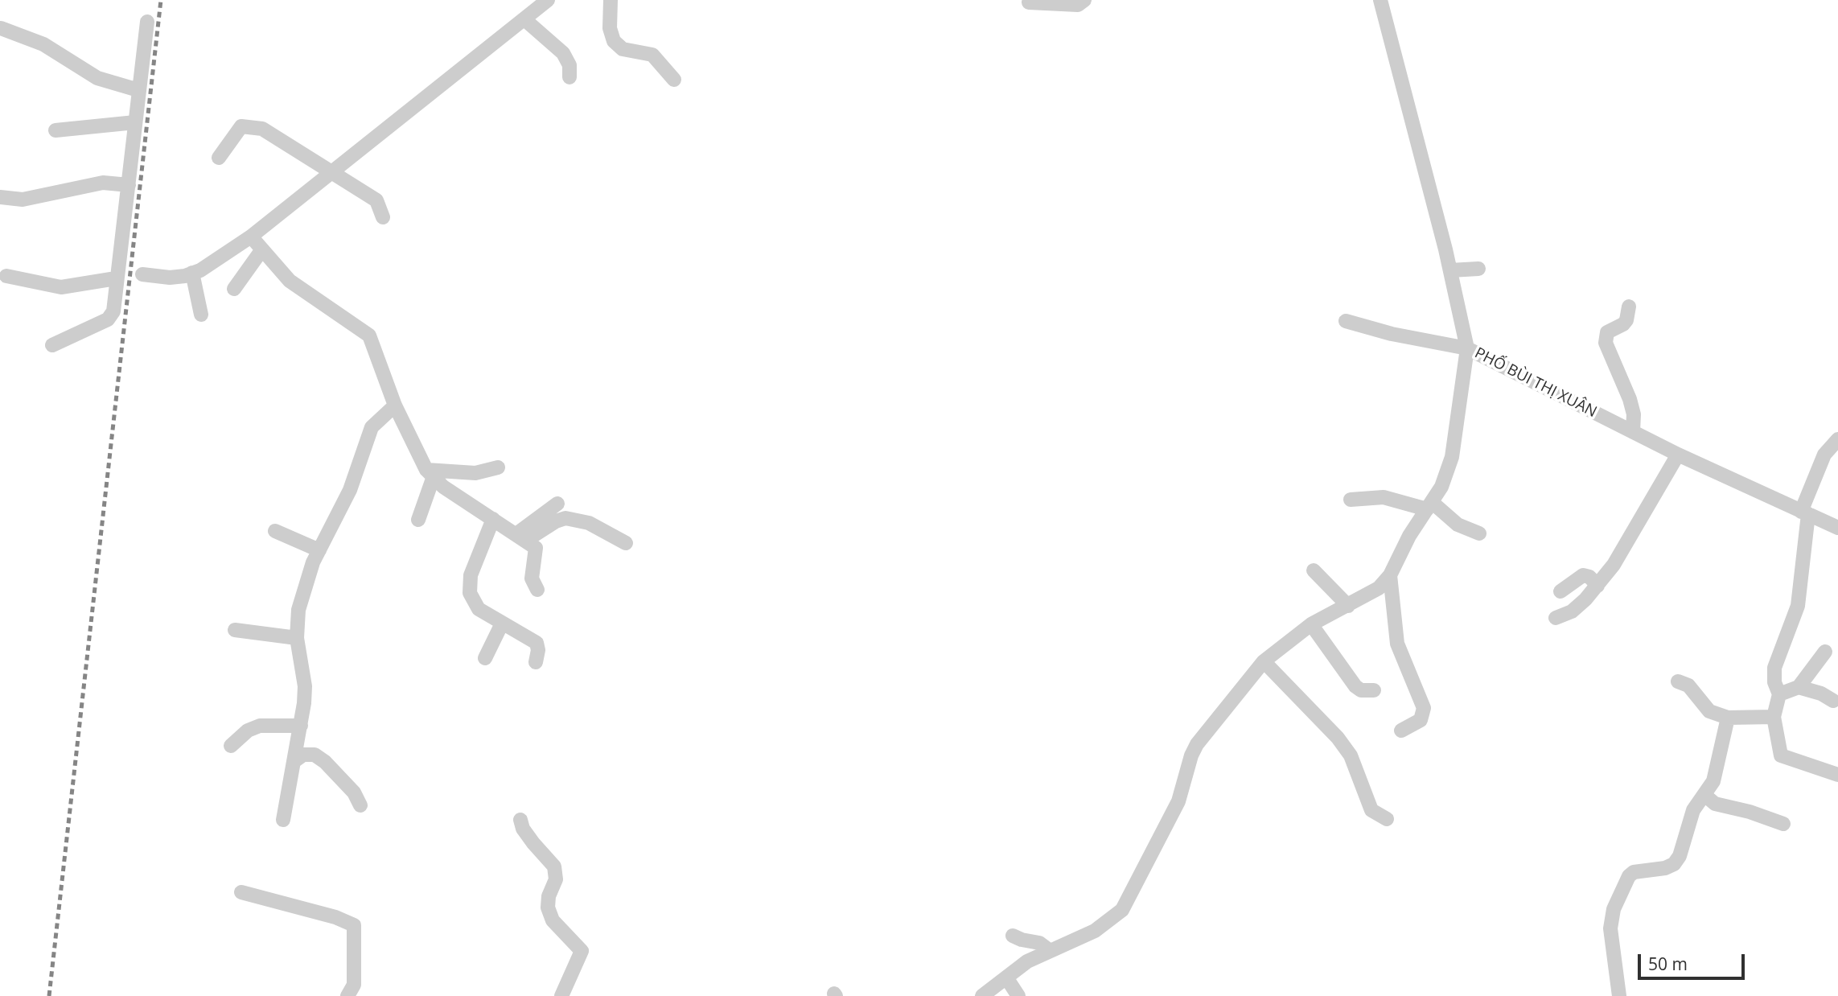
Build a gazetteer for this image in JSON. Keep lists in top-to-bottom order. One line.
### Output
{"streets":{"street":["PHỐ BÙI THỊ XUÂN"]},"scale_bar":"50 m"}
